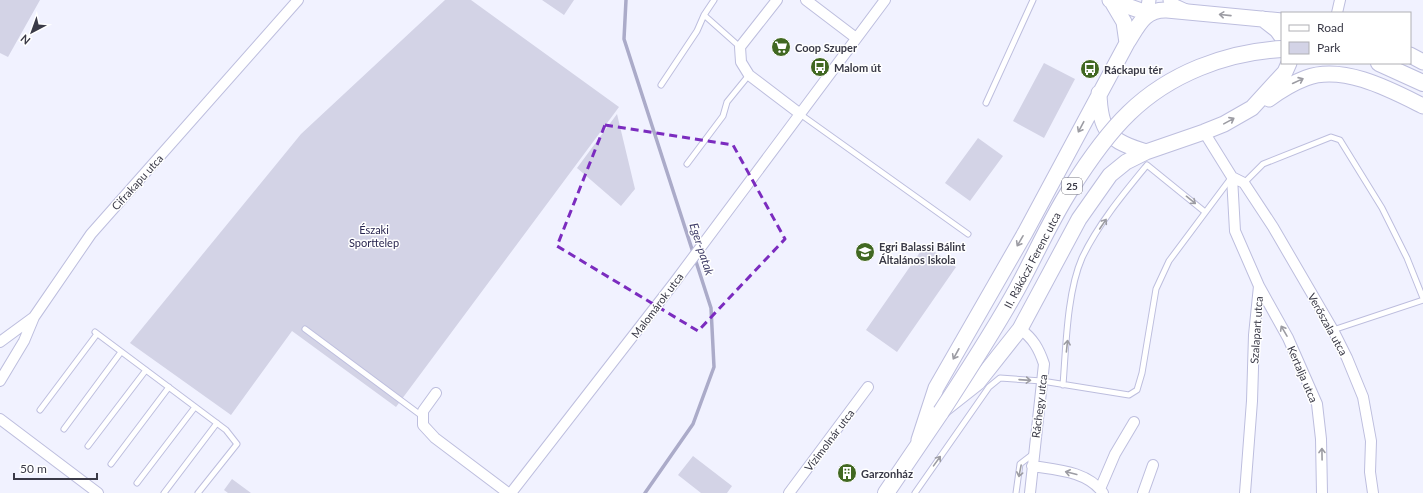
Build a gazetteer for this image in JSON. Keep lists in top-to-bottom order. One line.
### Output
{"streets":{"main road":["25","II. Rákóczi Ferenc utca"],"street":["Cifrakapu utca","Malomárok utca","Verőszala utca","Szalapart utca","Kertalja utca","Ráchegy utca","Vízimolnár utca"]},"crossings":[["II. Rákóczi Ferenc utca","Ráchegy utca"],["Szalapart utca","Kertalja utca"]],"one_way":["Kertalja utca"],"water":["Eger-patak"],"parks":["Északi Sporttelep"],"places":{"supermarket":["Coop Szuper"],"bus stop":["Malom út","Ráckapu tér"],"school or university":["Egri Balassi Bálint Általános Iskola"],"building":["Garzonház"]},"legend":["Road","Park"],"scale_bar":"50 m","north":"bottom left"}
